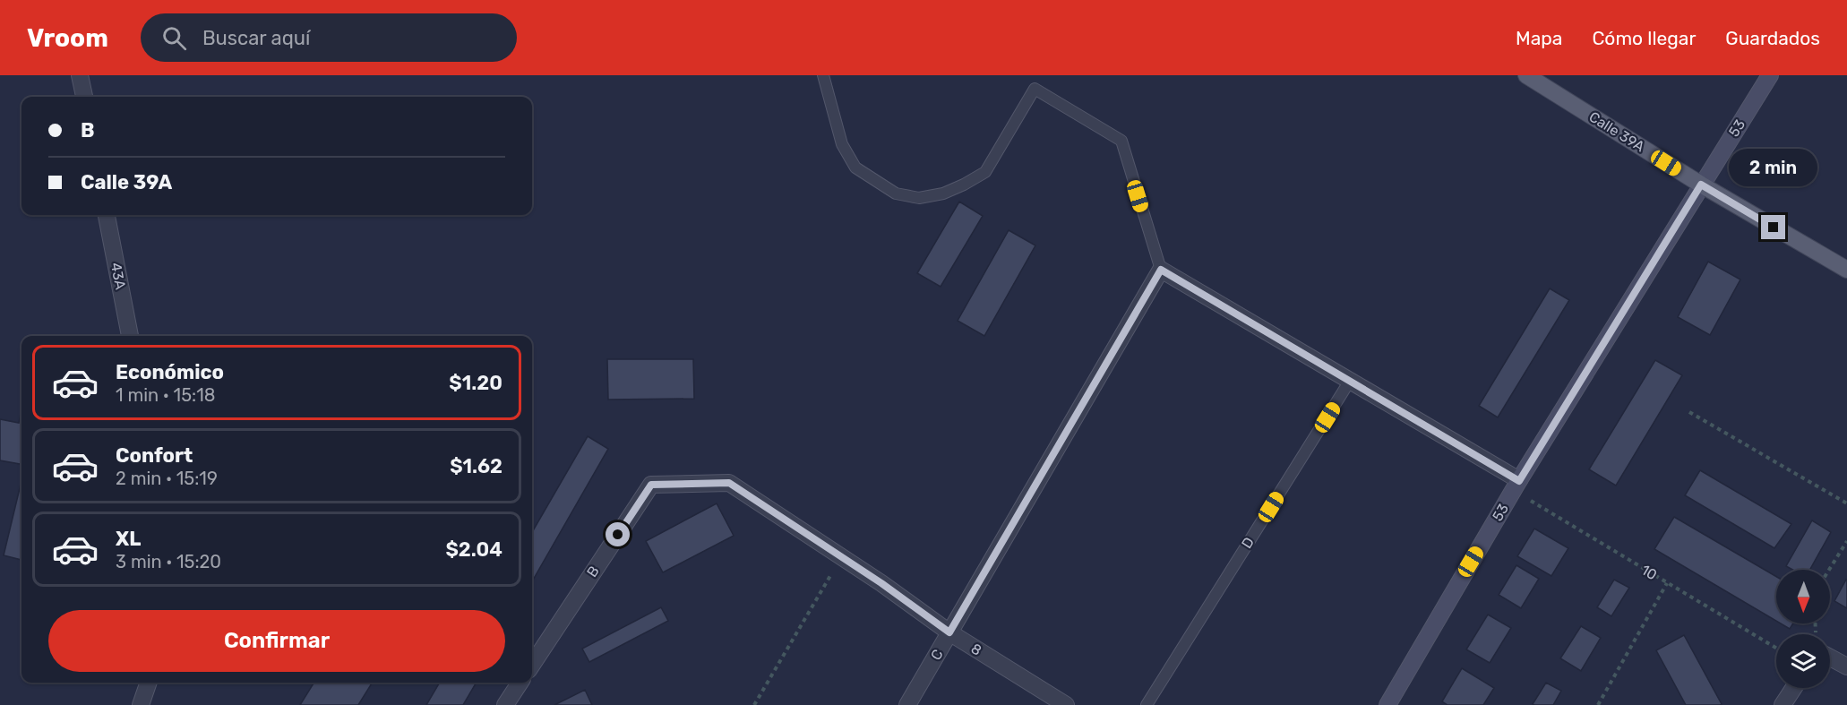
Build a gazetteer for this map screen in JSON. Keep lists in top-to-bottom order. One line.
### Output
{"streets":{"main road":["Calle 39A"],"street":["53","43A","B","8","C"],"lane":["D"],"path":["10"]},"crossings":[["53","Calle 39A"],["53","10"],["B","8"],["8","C"]],"north":"bottom","page":{"header":"Vroom","search":"Buscar aquí","nav":["Mapa","Cómo llegar","Guardados"],"banner":["B","Calle 39A"],"bubble":"2 min","list":[{"name":"Económico","note":"1 min · 15:18","value":"$1.20"},{"name":"Confort","note":"2 min · 15:19","value":"$1.62"},{"name":"XL","note":"3 min · 15:20","value":"$2.04"}],"buttons":"Confirmar"}}
